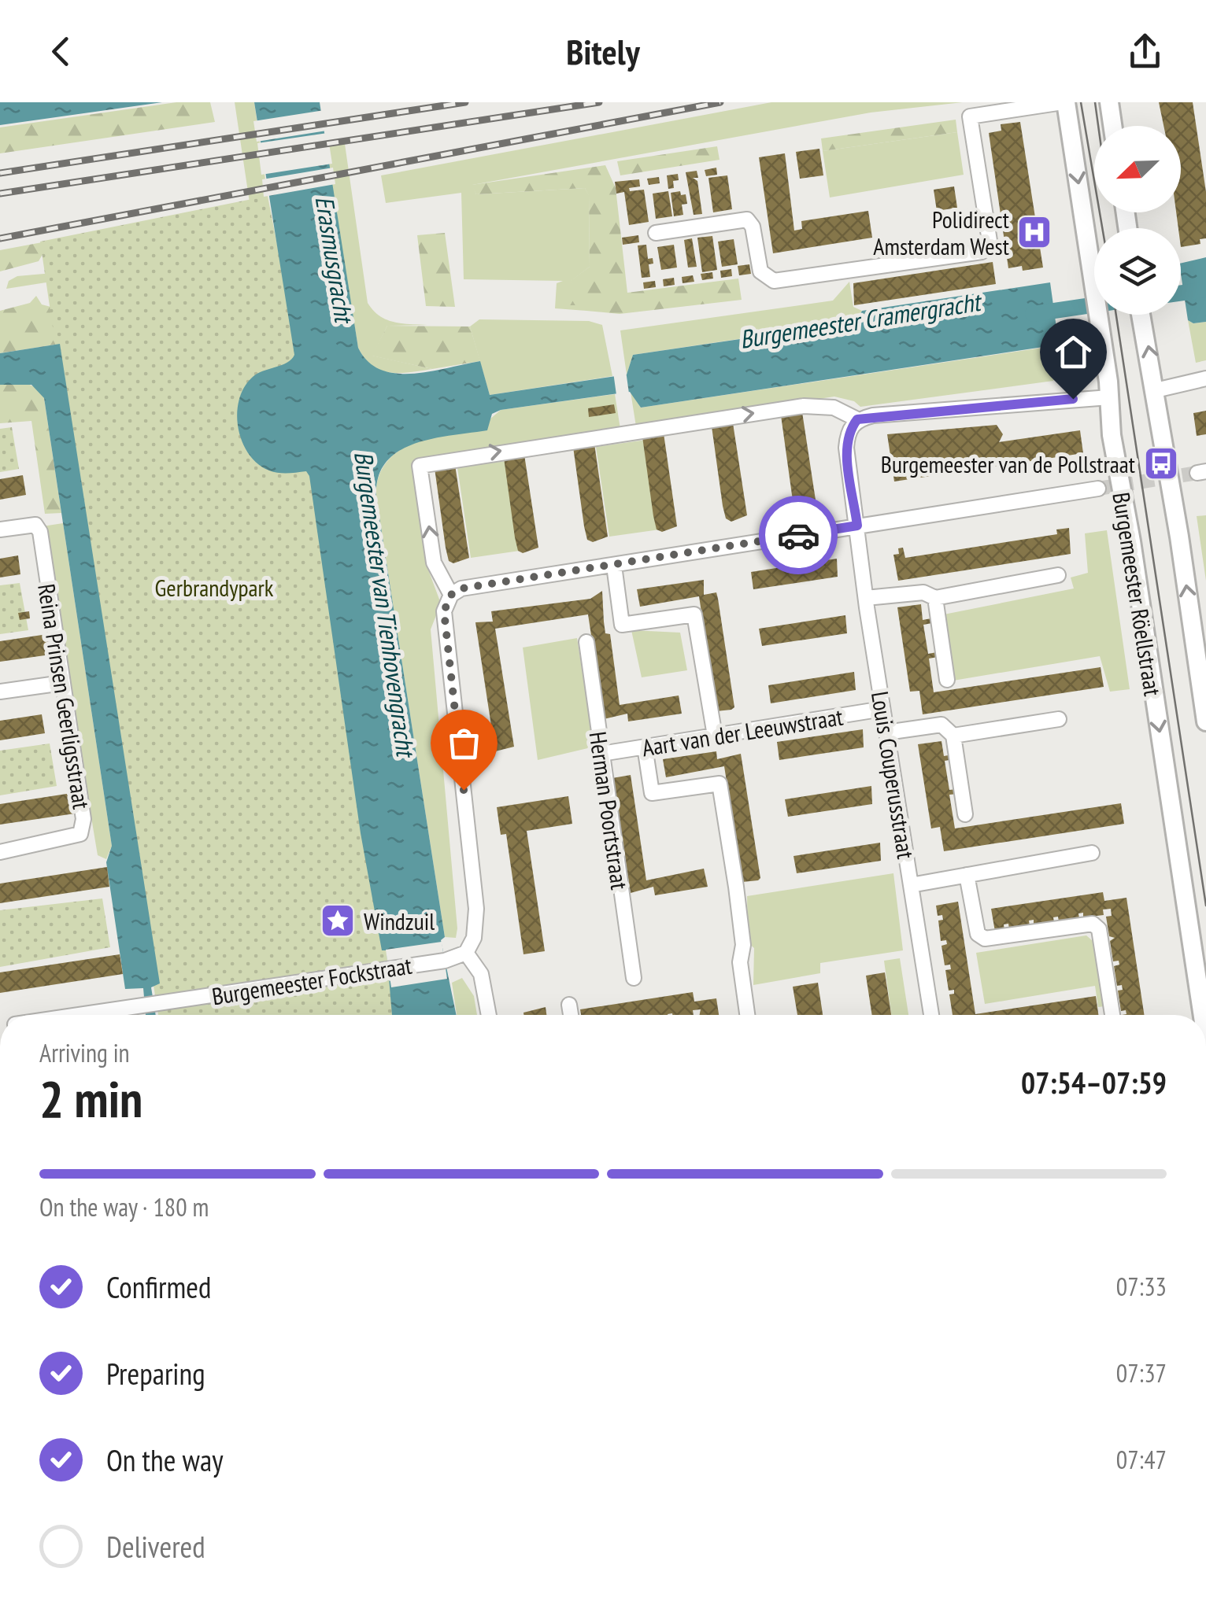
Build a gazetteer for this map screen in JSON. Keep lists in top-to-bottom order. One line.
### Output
{"streets":{"main road":["Burgemeester Röellstraat"],"street":["Reina Prinsen Geerligsstraat","Aart van der Leeuwstraat","Louis Couperusstraat","Herman Poortstraat","Burgemeester Fockstraat"]},"crossings":[["Aart van der Leeuwstraat","Louis Couperusstraat"],["Aart van der Leeuwstraat","Herman Poortstraat"]],"water":["Erasmusgracht","Burgemeester Cramergracht","Burgemeester van Tienhovengracht"],"parks":["Gerbrandypark"],"places":{"hospital":["Polidirect Amsterdam West"],"bus stop":["Burgemeester van de Pollstraat"],"place":["Windzuil"]},"north":"bottom left","page":{"header":"Bitely","heading":["2 min","Arriving in","07:54–07:59"],"bar":"On the way · 180 m","list":[["Confirmed","07:33"],["Preparing","07:37"],["On the way","07:47"],"Delivered"]}}
